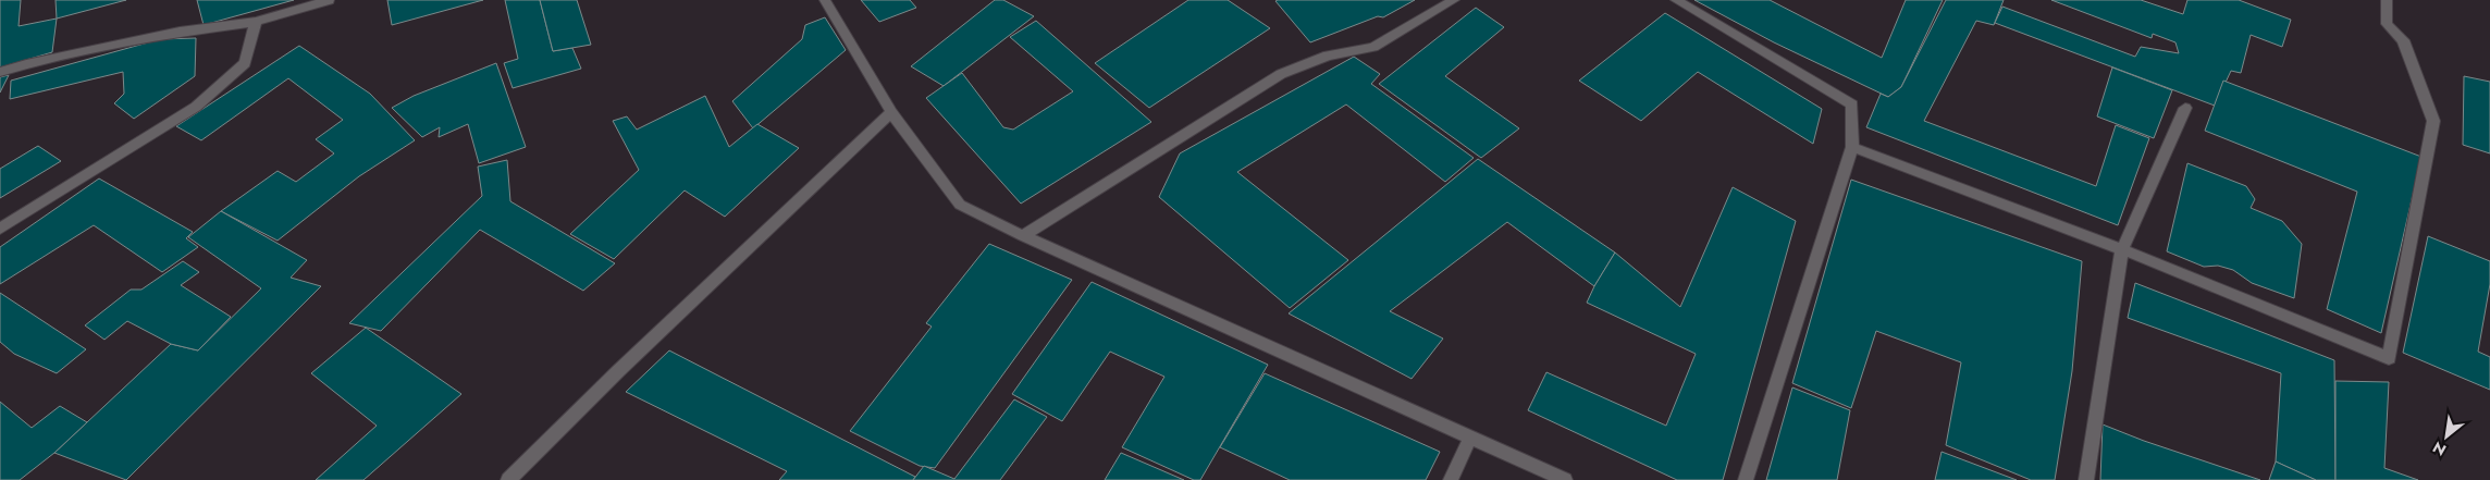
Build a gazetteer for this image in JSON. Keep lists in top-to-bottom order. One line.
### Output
{"north":"bottom left"}
